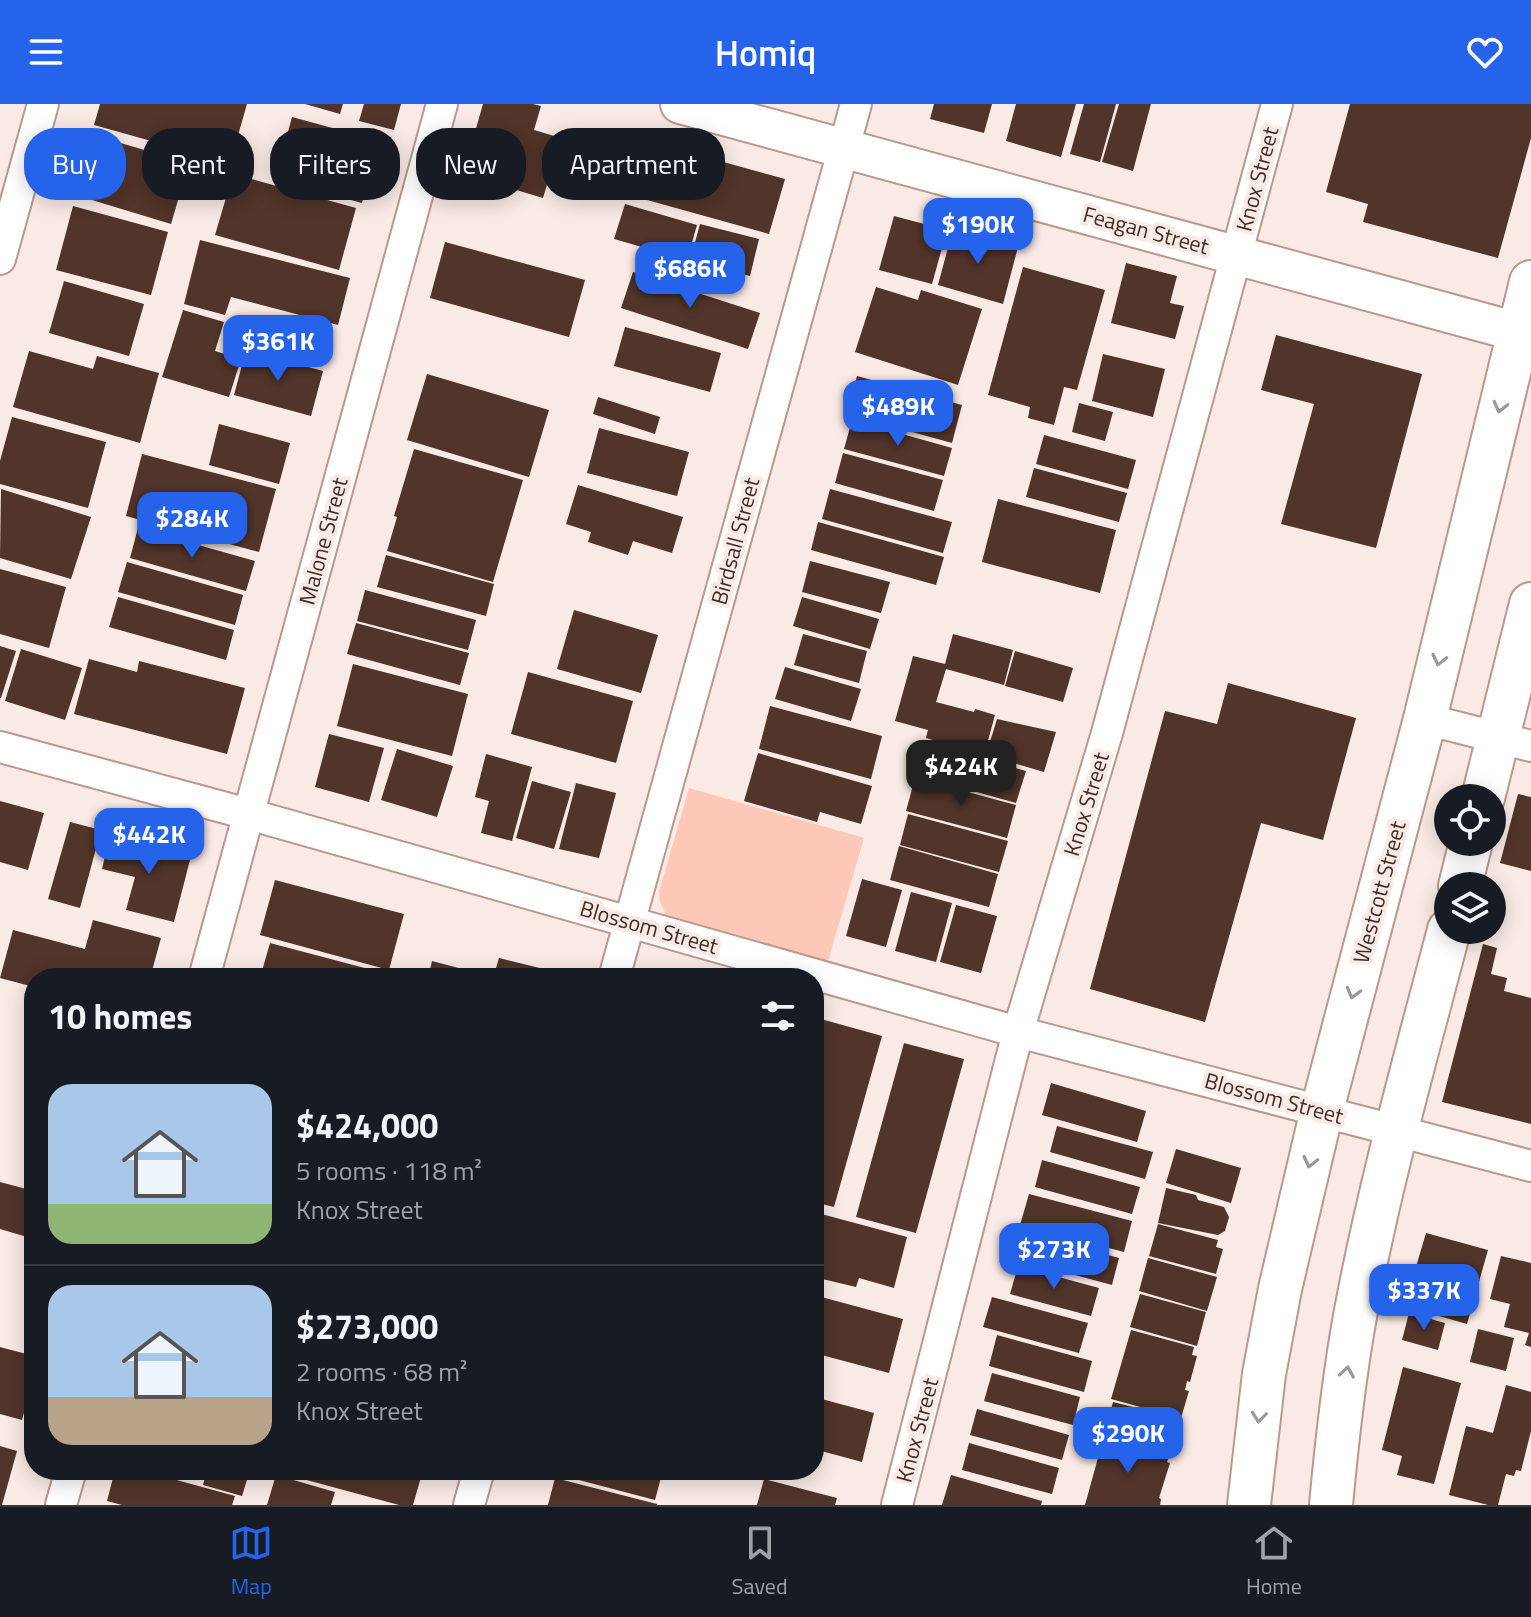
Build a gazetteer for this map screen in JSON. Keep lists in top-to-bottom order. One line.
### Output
{"streets":{"main road":["Westcott Street"],"street":["Knox Street","Feagan Street","Malone Street","Birdsall Street","Blossom Street"]},"crossings":[["Knox Street","Feagan Street"],["Knox Street","Blossom Street"],["Feagan Street","Birdsall Street"],["Feagan Street","Westcott Street"],["Malone Street","Blossom Street"],["Birdsall Street","Blossom Street"],["Westcott Street","Blossom Street"]],"page":{"header":"Homiq","chip":["Buy","Rent","Filters","New","Apartment"],"price":["$190K","$686K","$361K","$489K","$284K","$424K","$442K","$273K","$337K","$290K"],"heading":"10 homes","list":[{"name":"$424,000","note":"5 rooms · 118 m² · Knox Street"},{"name":"$273,000","note":"2 rooms · 68 m² · Knox Street"}],"tabs":["Map","Saved","Home"]}}
